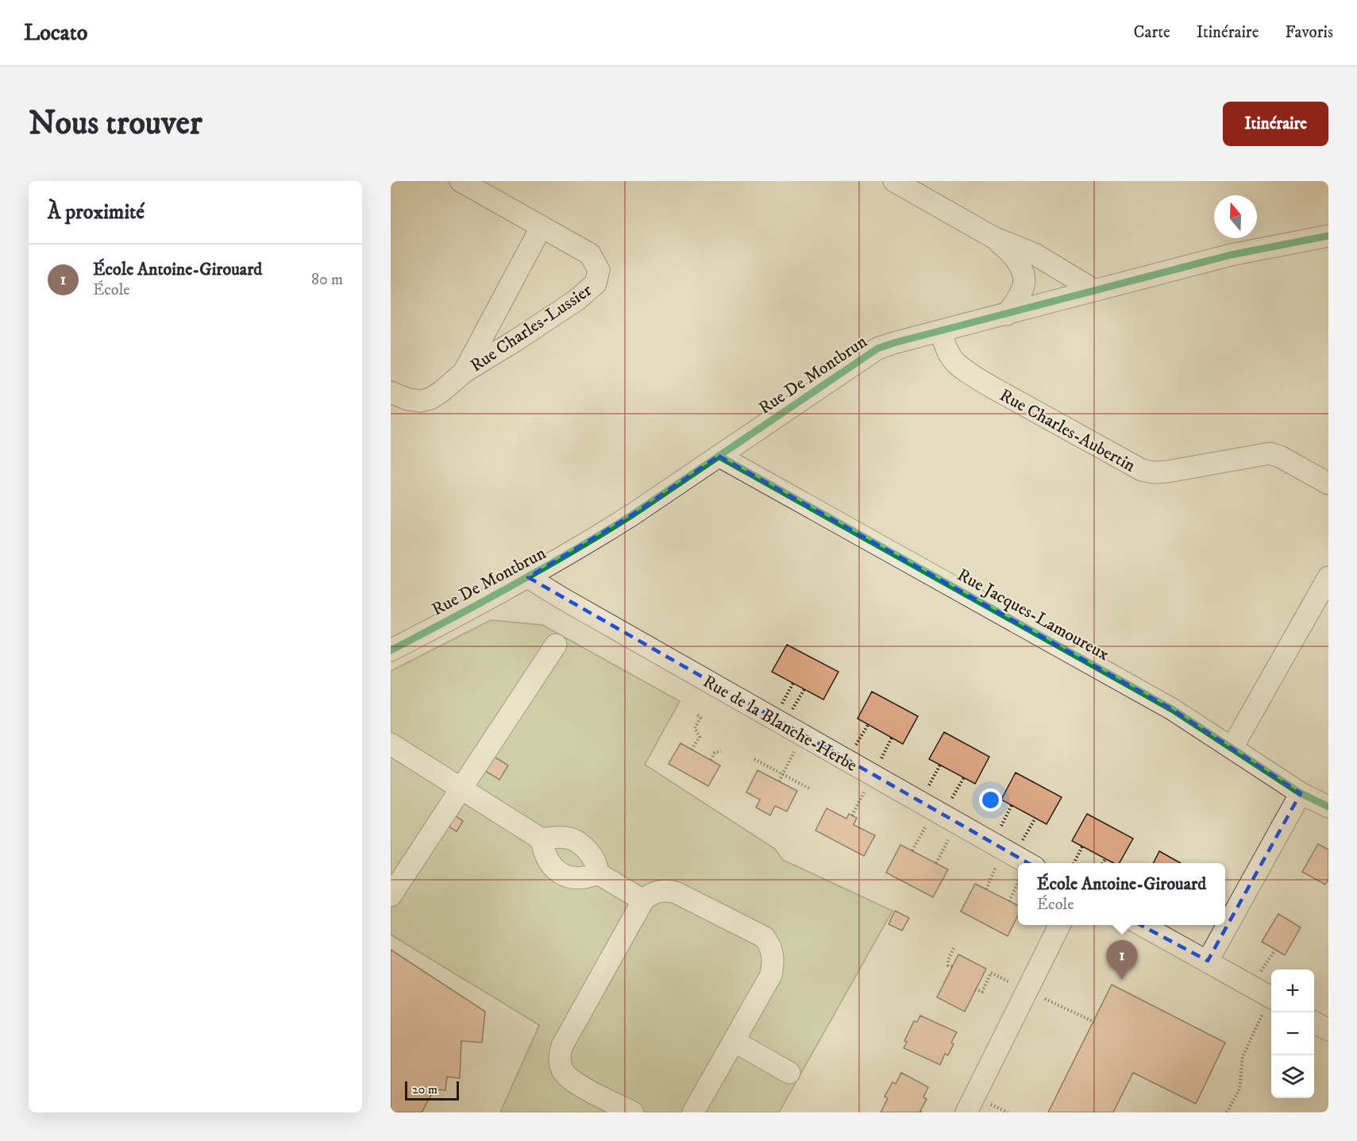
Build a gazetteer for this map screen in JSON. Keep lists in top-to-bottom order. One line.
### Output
{"streets":{"street":["Rue Charles-Lussier","Rue De Montbrun","Rue Charles-Aubertin","Rue Jacques-Lamoureux","Rue de la Blanche-Herbe"]},"crossings":[["Rue De Montbrun","Rue Charles-Aubertin"],["Rue De Montbrun","Rue Jacques-Lamoureux"],["Rue De Montbrun","Rue de la Blanche-Herbe"]],"scale_bar":"20 m","north":"top","page":{"header":"Locato","nav":["Carte","Itinéraire","Favoris"],"buttons":"Itinéraire","title":"Nous trouver","heading":"À proximité","list":[{"mark":"1","name":"École Antoine-Girouard","note":"École","value":"80 m"}],"popup":["École Antoine-Girouard","École"],"pins":"1","map_buttons":["+","−"],"scale":"20 m"}}
